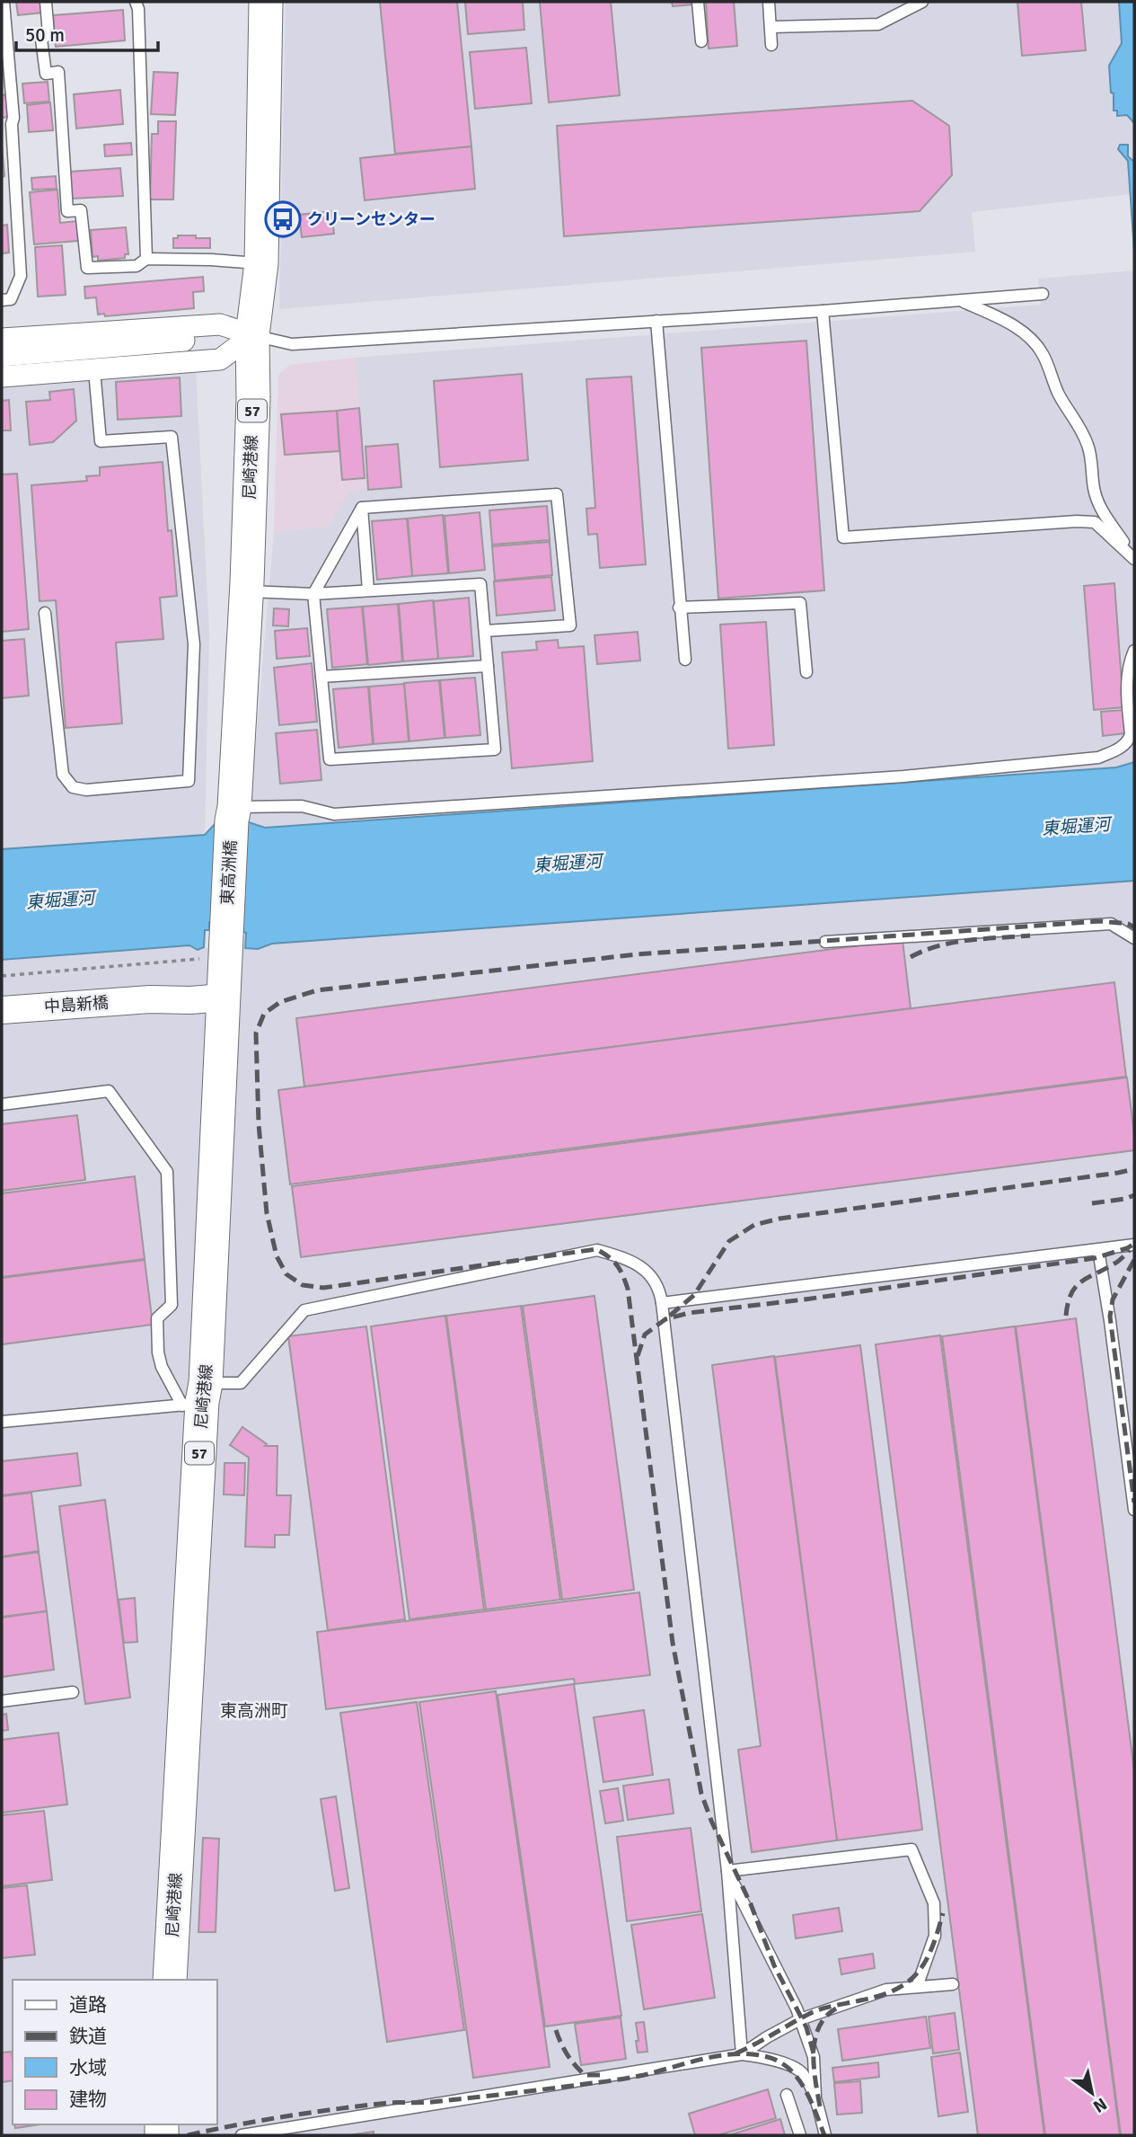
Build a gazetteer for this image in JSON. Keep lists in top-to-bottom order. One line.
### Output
{"streets":{"main road":["57","尼崎港線","東高洲橋"],"street":["中島新橋"]},"crossings":[["尼崎港線","東高洲橋"],["尼崎港線","中島新橋"]],"districts":["東高洲町"],"water":["東堀運河"],"places":{"bus stop":["クリーンセンター"]},"legend":["道路","鉄道","水域","建物"],"scale_bar":"50 m","north":"bottom right"}
